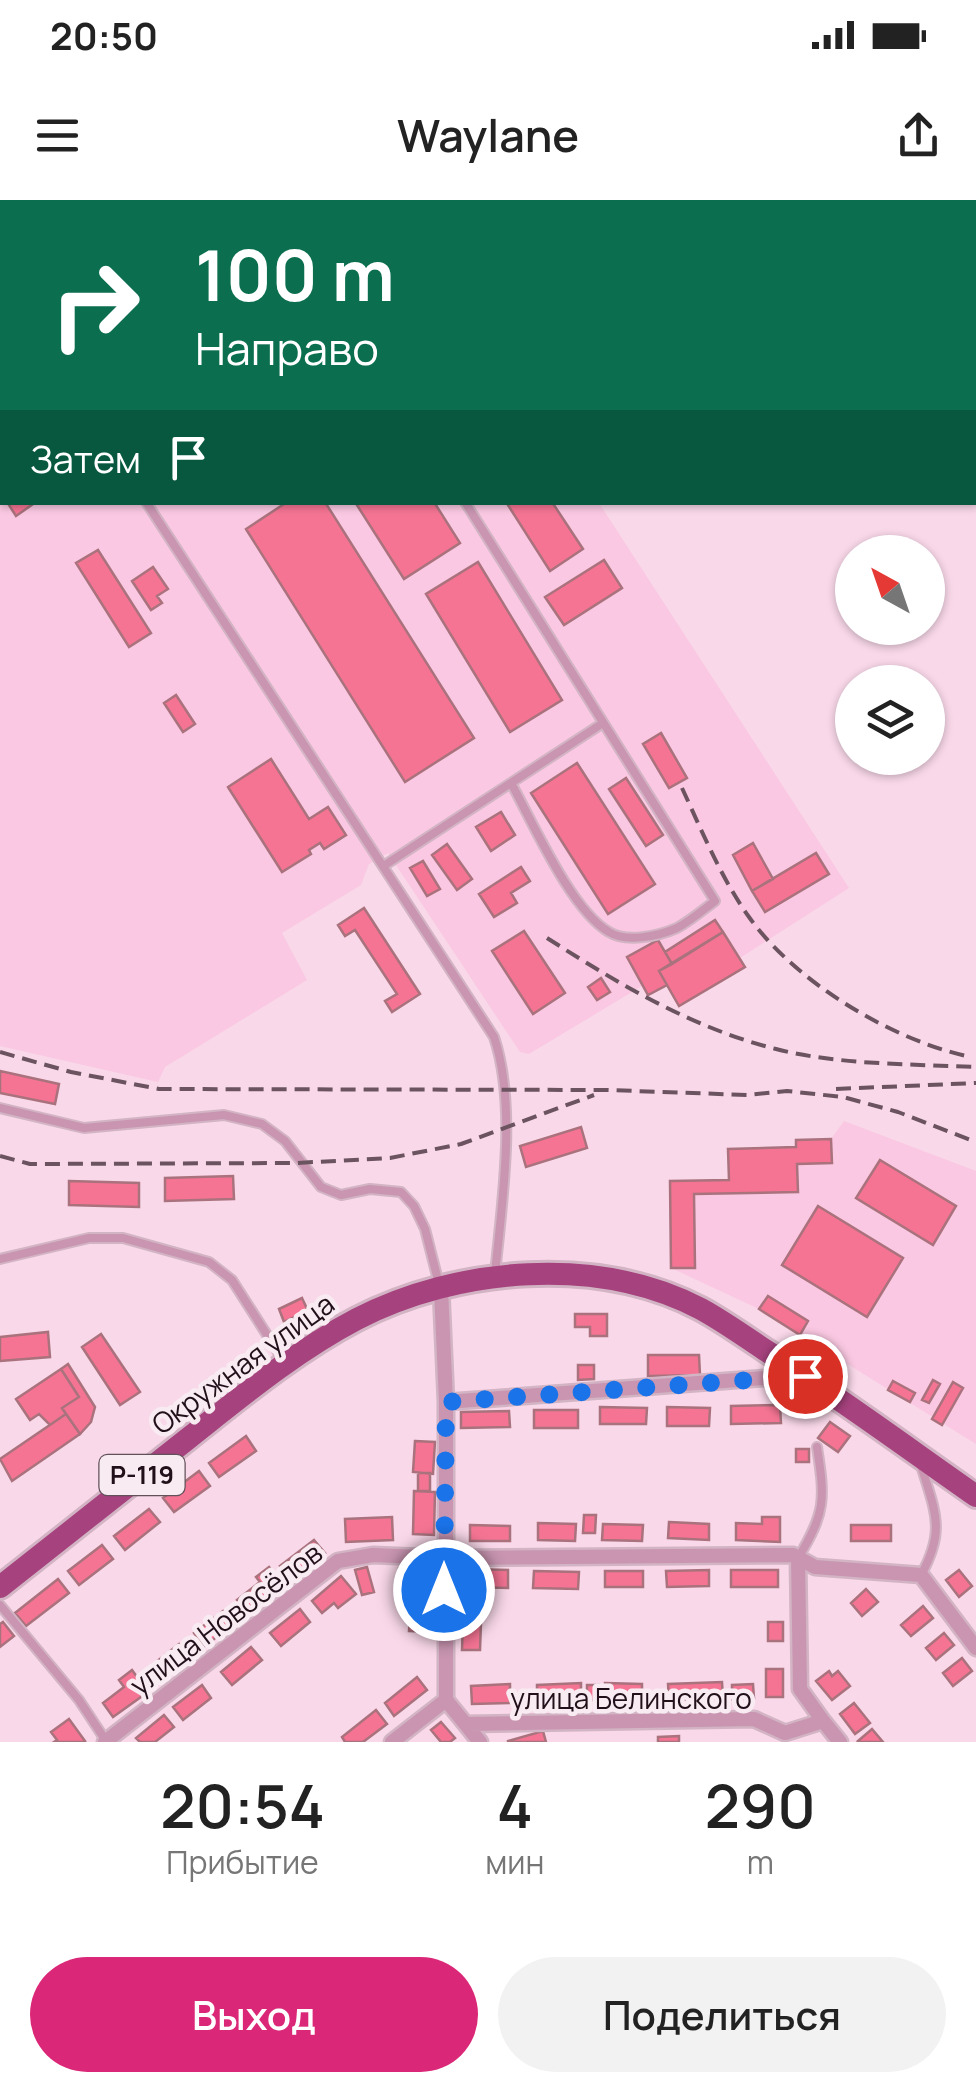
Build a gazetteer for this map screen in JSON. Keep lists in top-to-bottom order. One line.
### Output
{"streets":{"highway":["Окружная улица","Р-119"],"street":["улица Новосёлов","улица Белинского"]},"north":"top left","page":{"status":"20:50","header":"Waylane","turn":["100 m","Направо"],"then":"Затем","eta":["20:54","Прибытие","4","мин","290","m"],"buttons":["Выход","Поделиться"]}}
